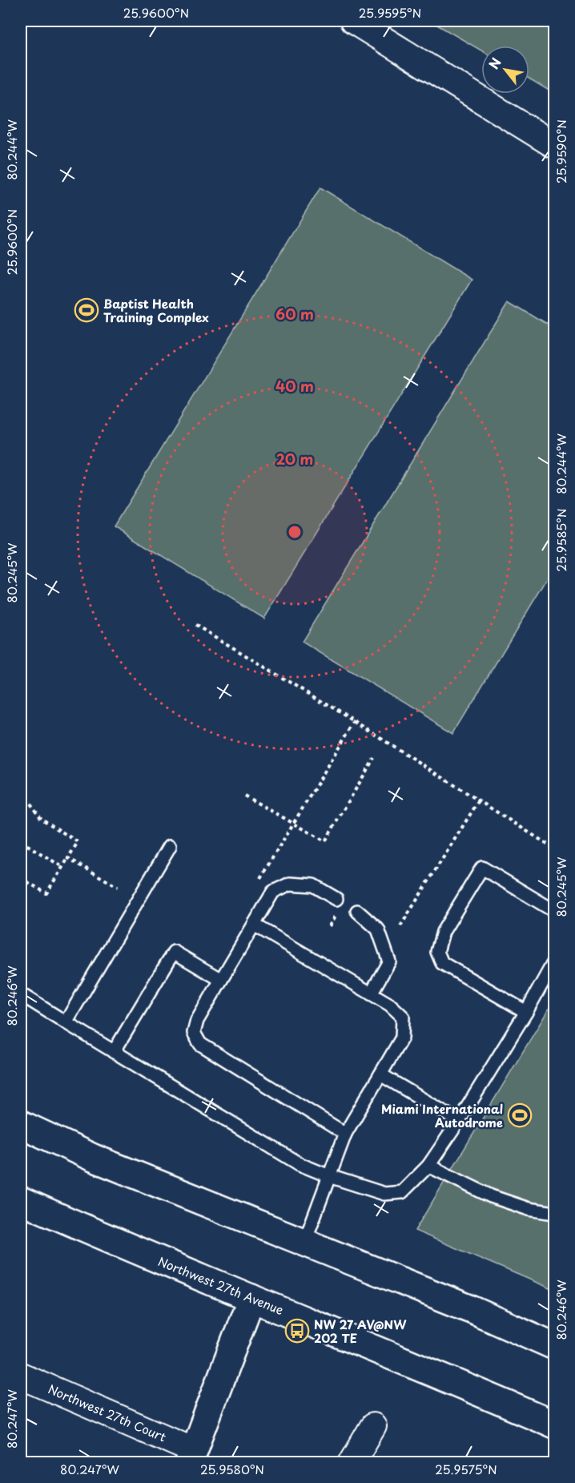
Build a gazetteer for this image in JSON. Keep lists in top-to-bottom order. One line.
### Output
{"streets":{"main road":["Northwest 27th Avenue"],"street":["Northwest 27th Court"]},"places":{"sports":["Baptist Health Training Complex","Miami International Autodrome"],"bus stop":["NW 27 AV@NW 202 TE"]},"north":"top left","coordinates":["25.9600°N","25.9595°N","80.244°W","25.9590°N","25.9585°N","80.245°W","80.246°W","80.247°W","25.9580°N","25.9575°N"],"rings":["60 m","40 m","20 m"]}
